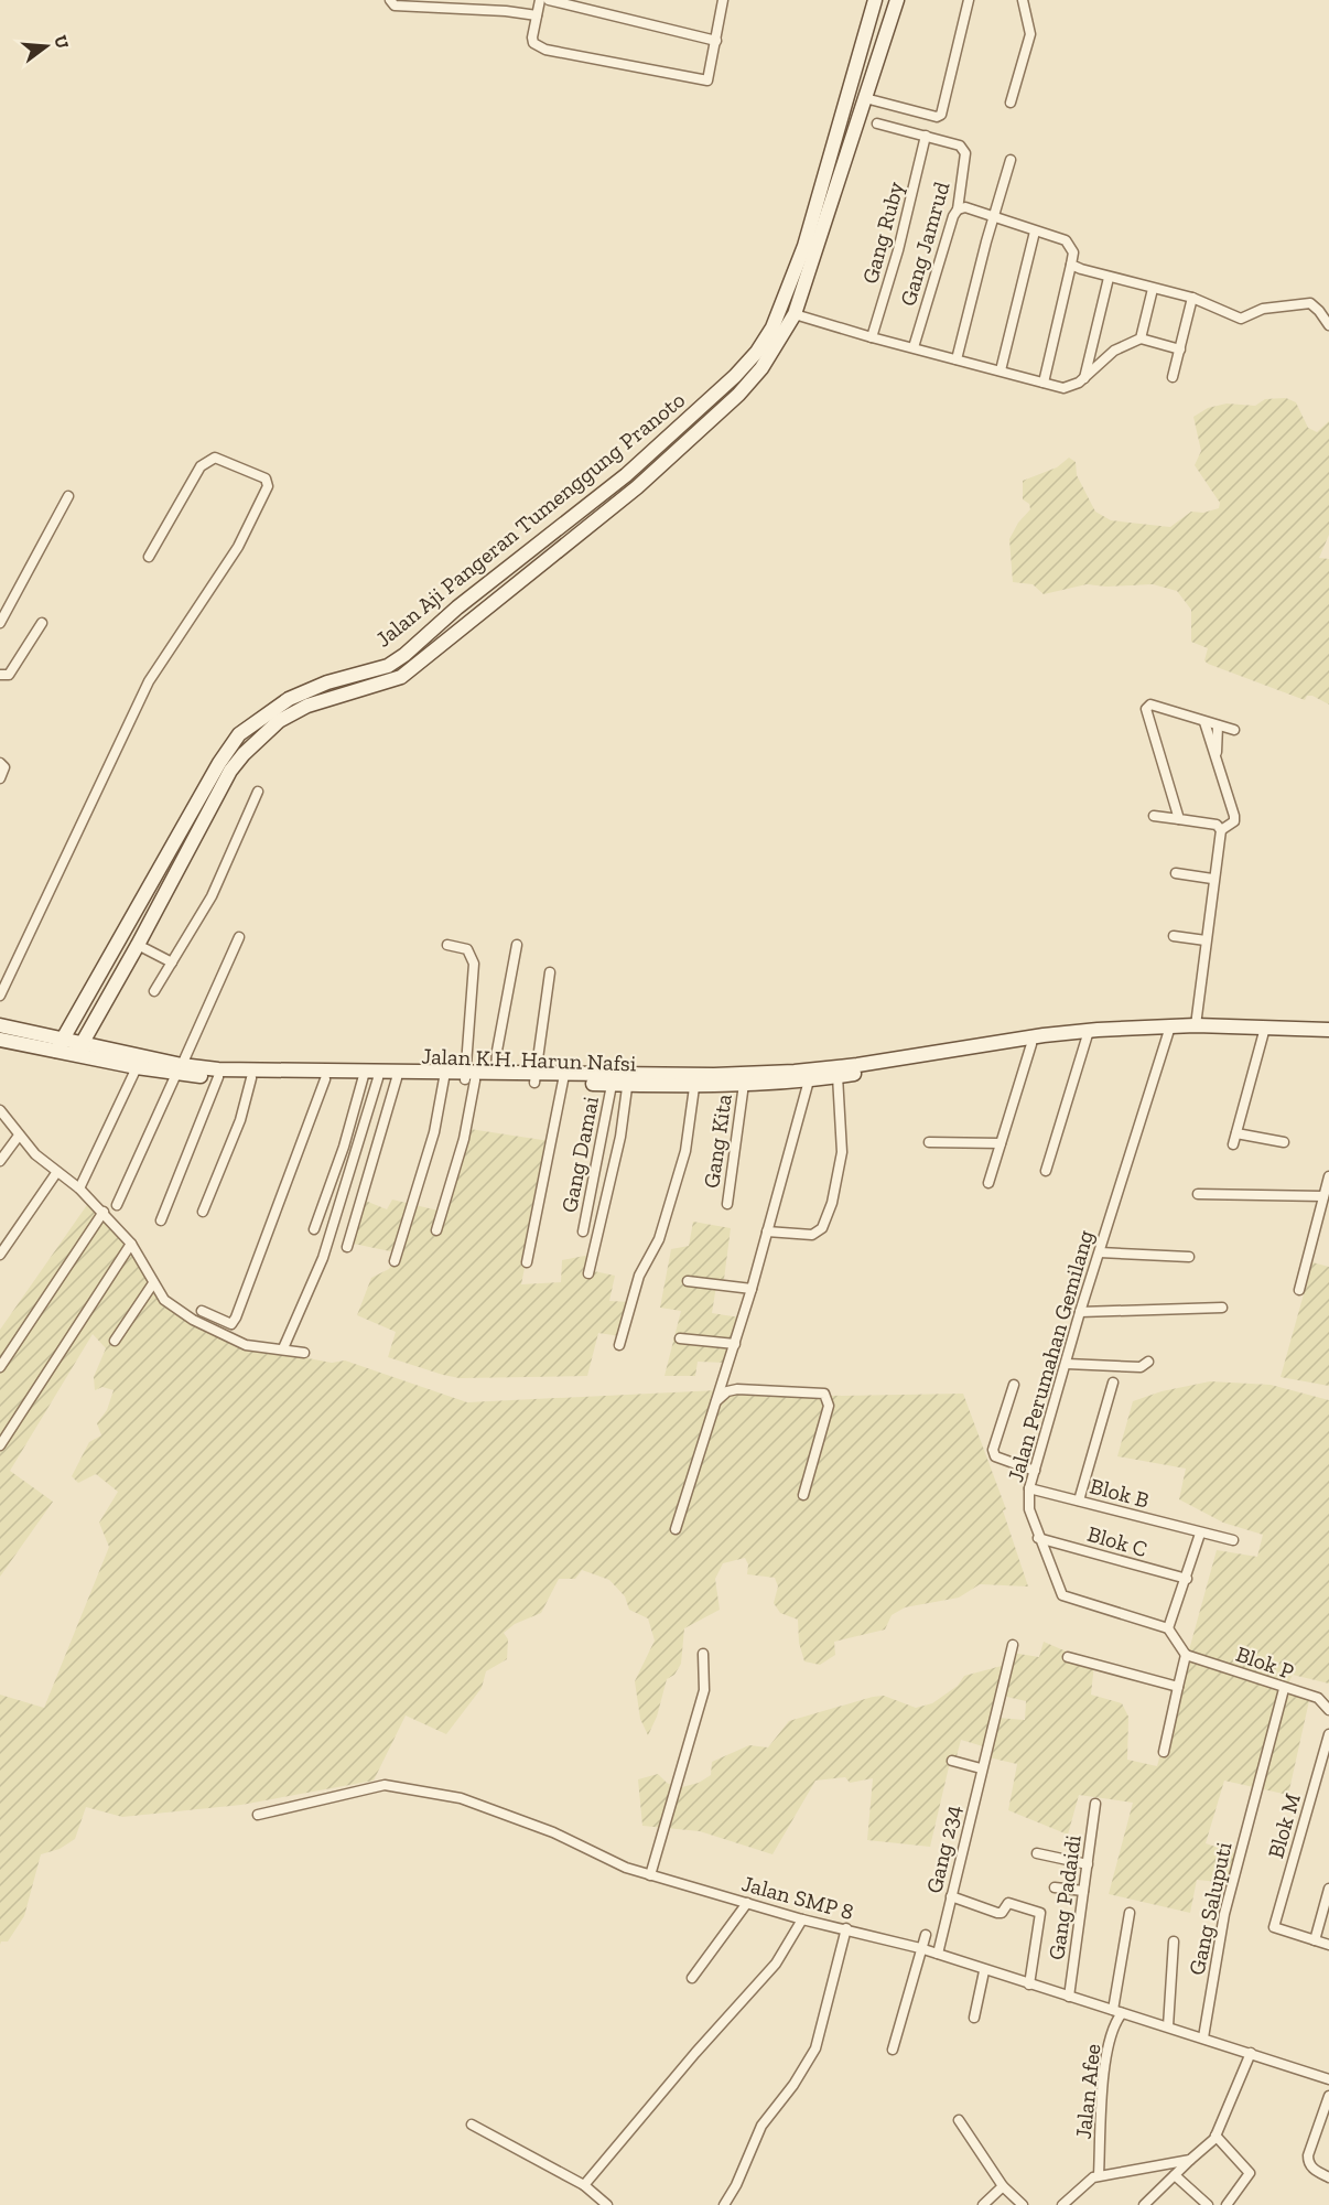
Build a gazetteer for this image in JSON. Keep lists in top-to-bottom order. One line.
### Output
{"streets":{"main road":["Jalan Aji Pangeran Tumenggung Pranoto","Jalan K.H. Harun Nafsi"],"street":["Gang Ruby","Gang Jamrud","Gang Kita","Gang Damai","Jalan Perumahan Gemilang","Blok B","Blok C","Blok P","Blok M","Gang 234","Jalan SMP 8","Gang Padaidi","Gang Saluputi","Jalan Afee"]},"crossings":[["Gang Ruby","Gang Jamrud"],["Jalan Aji Pangeran Tumenggung Pranoto","Jalan K.H. Harun Nafsi"],["Jalan K.H. Harun Nafsi","Gang Kita"],["Jalan K.H. Harun Nafsi","Gang Damai"],["Jalan K.H. Harun Nafsi","Jalan Perumahan Gemilang"],["Jalan Perumahan Gemilang","Blok B"],["Jalan Perumahan Gemilang","Blok C"],["Blok P","Gang Saluputi"],["Gang 234","Jalan SMP 8"],["Jalan SMP 8","Gang Padaidi"],["Jalan SMP 8","Gang Saluputi"],["Jalan SMP 8","Jalan Afee"]],"north":"right"}
